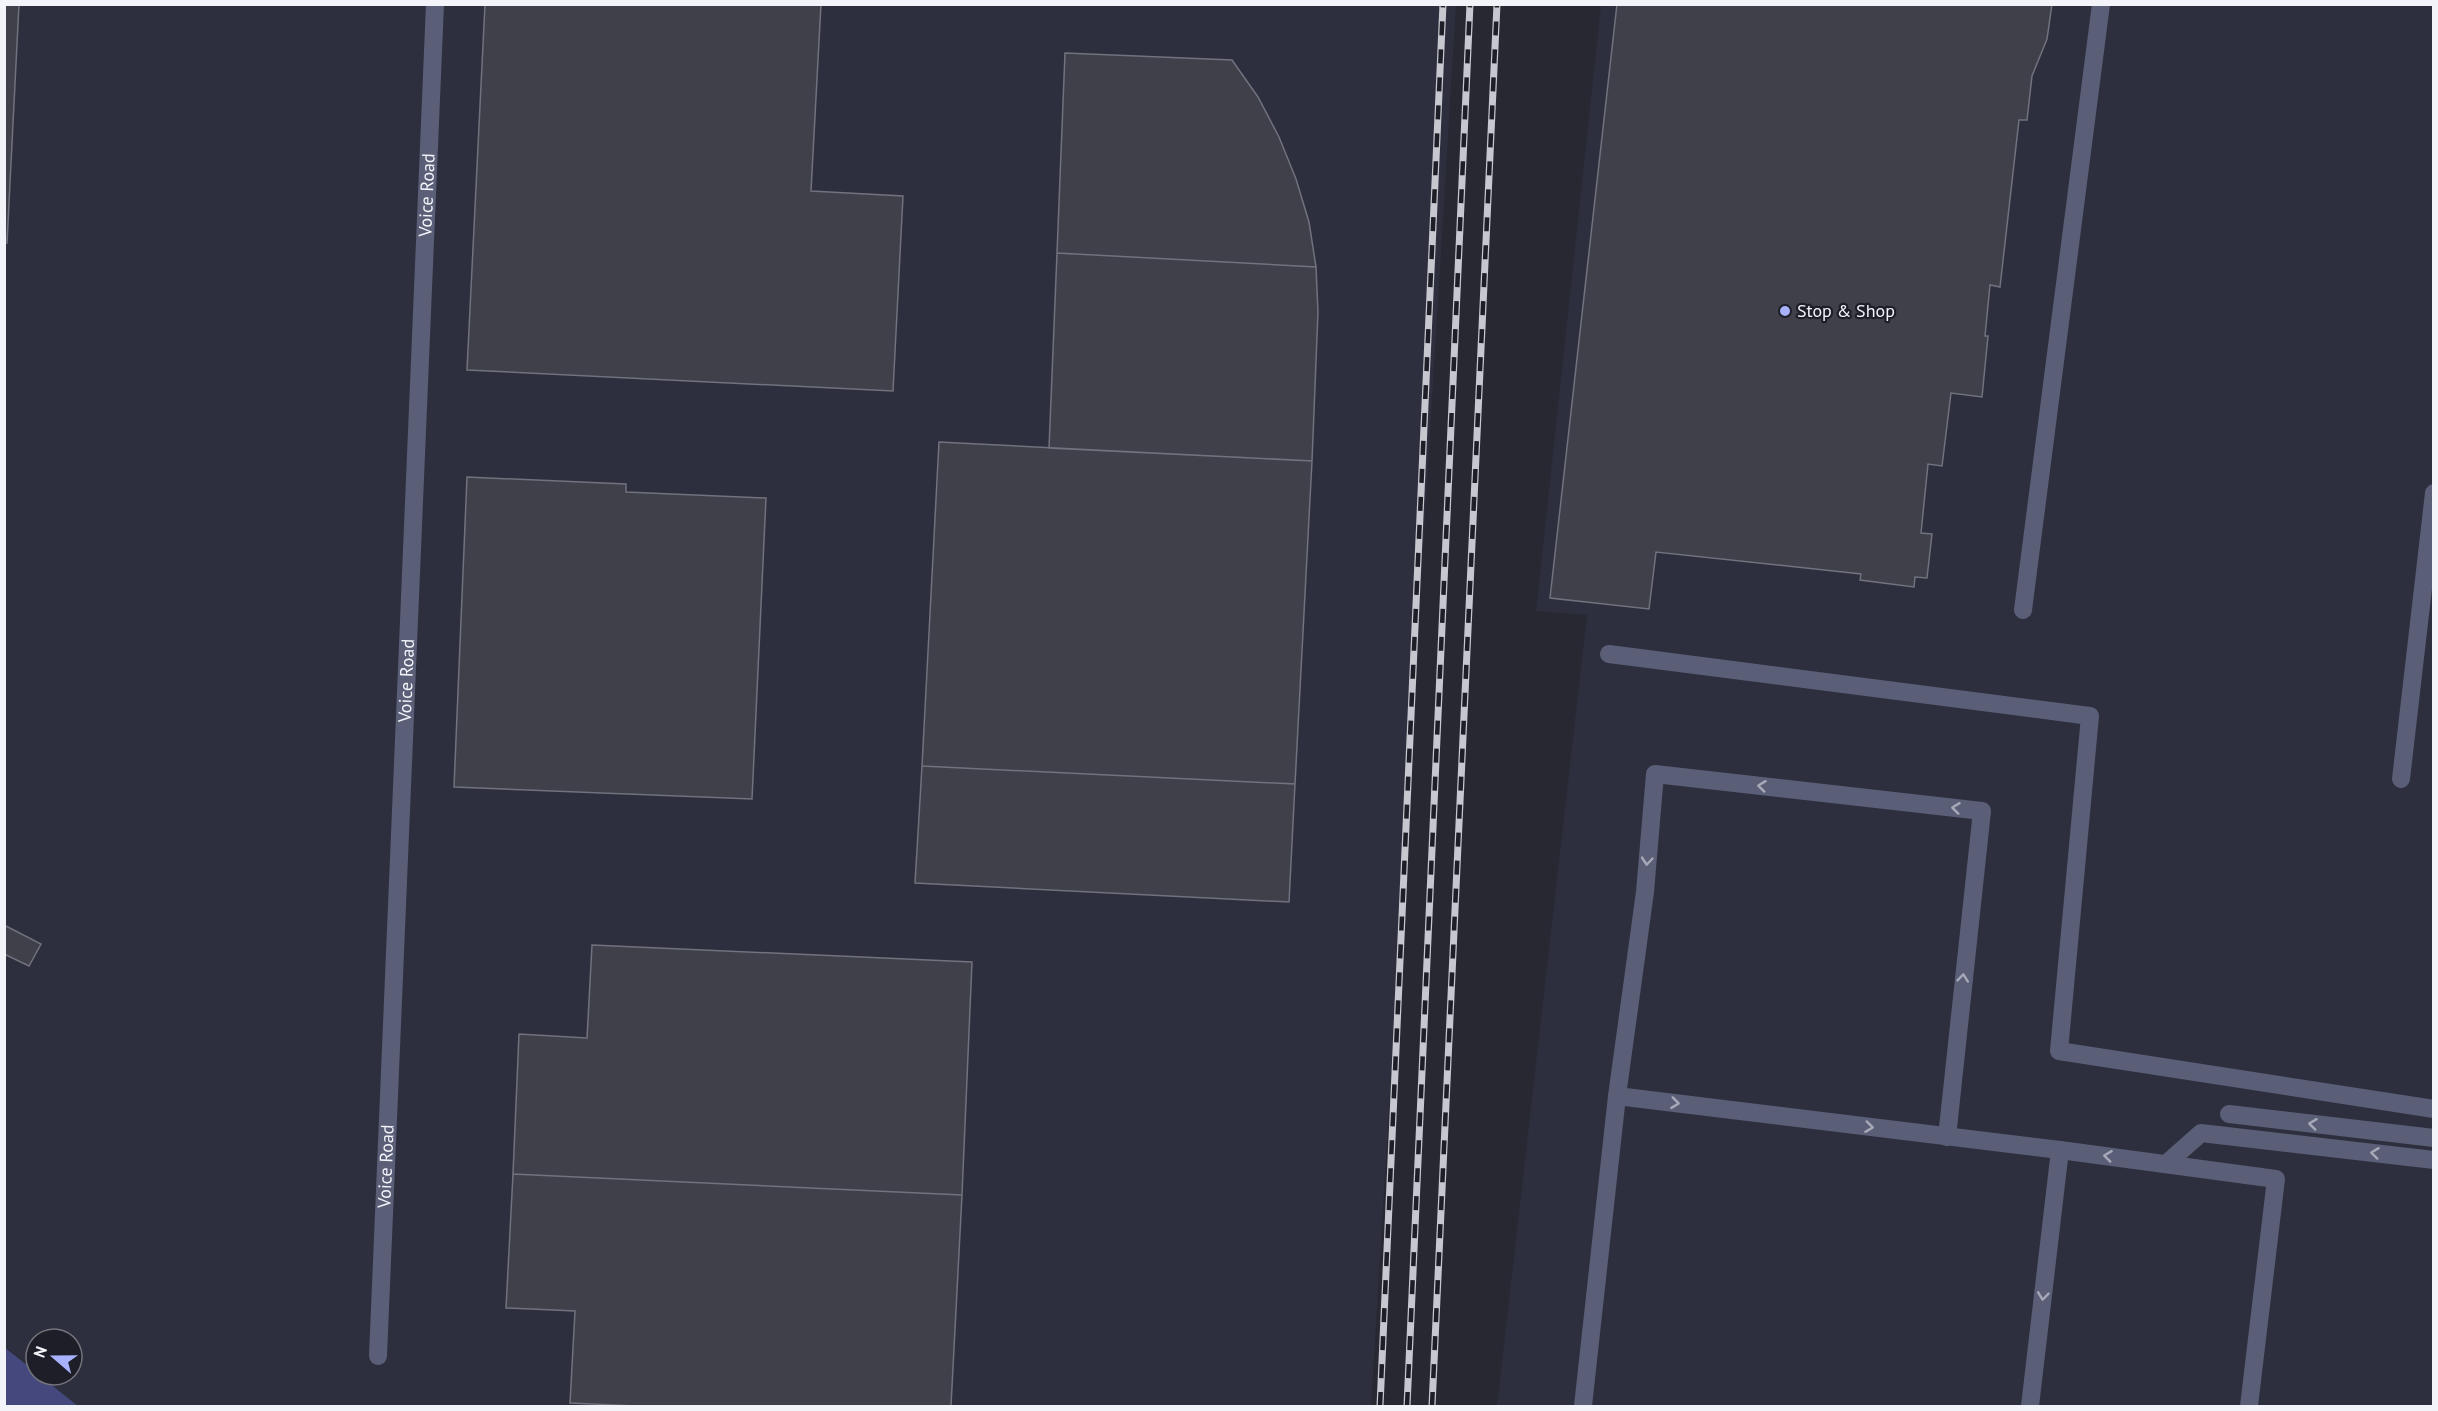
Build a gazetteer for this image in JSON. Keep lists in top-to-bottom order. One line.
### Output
{"streets":{"street":["Voice Road"]},"places":["Stop & Shop"],"north":"left"}
